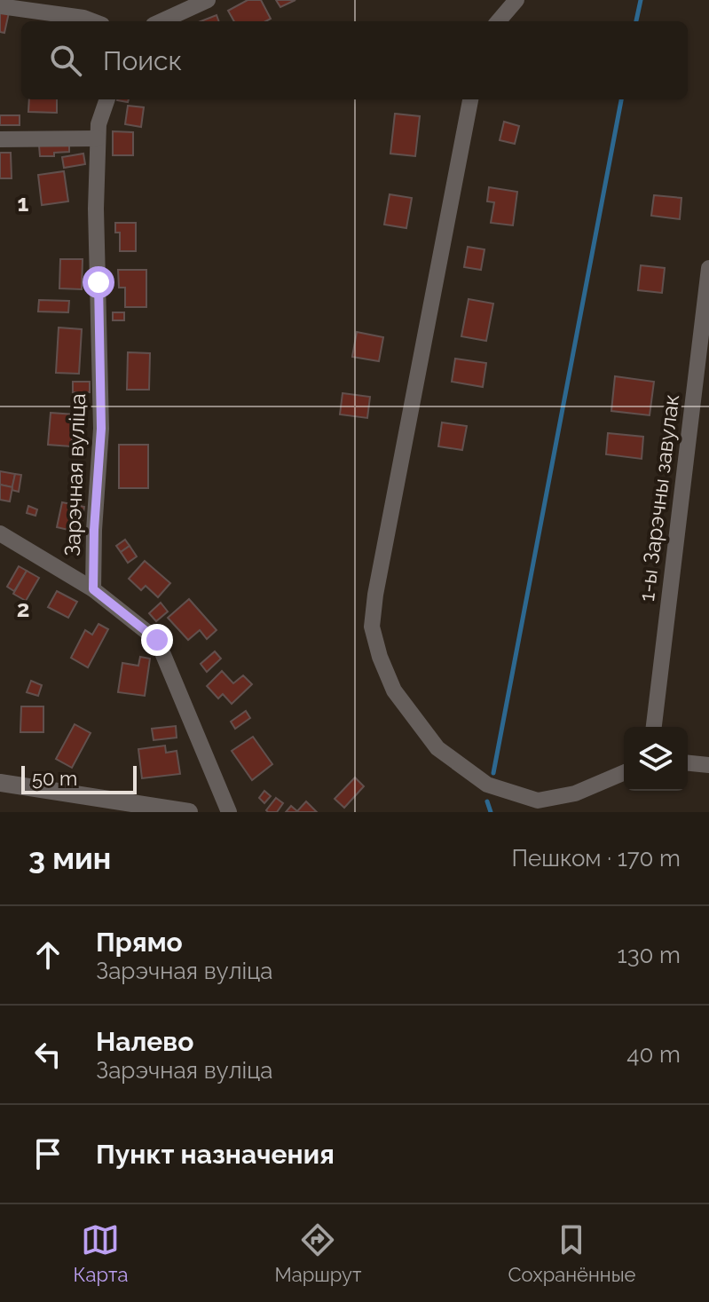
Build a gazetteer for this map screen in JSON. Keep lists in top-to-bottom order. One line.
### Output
{"streets":{"street":["Зарэчная вуліца","1-ы Зарэчны завулак"]},"scale_bar":"50 m","page":{"search":"Поиск","scale":"50 m","heading":["3 мин","Пешком · 170 m"],"list":[["Прямо","Зарэчная вуліца","130 m"],["Налево","Зарэчная вуліца","40 m"],"Пункт назначения"],"nav":["Карта","Маршрут","Сохранённые"]},"grid":{"rows":["1","2"]}}
